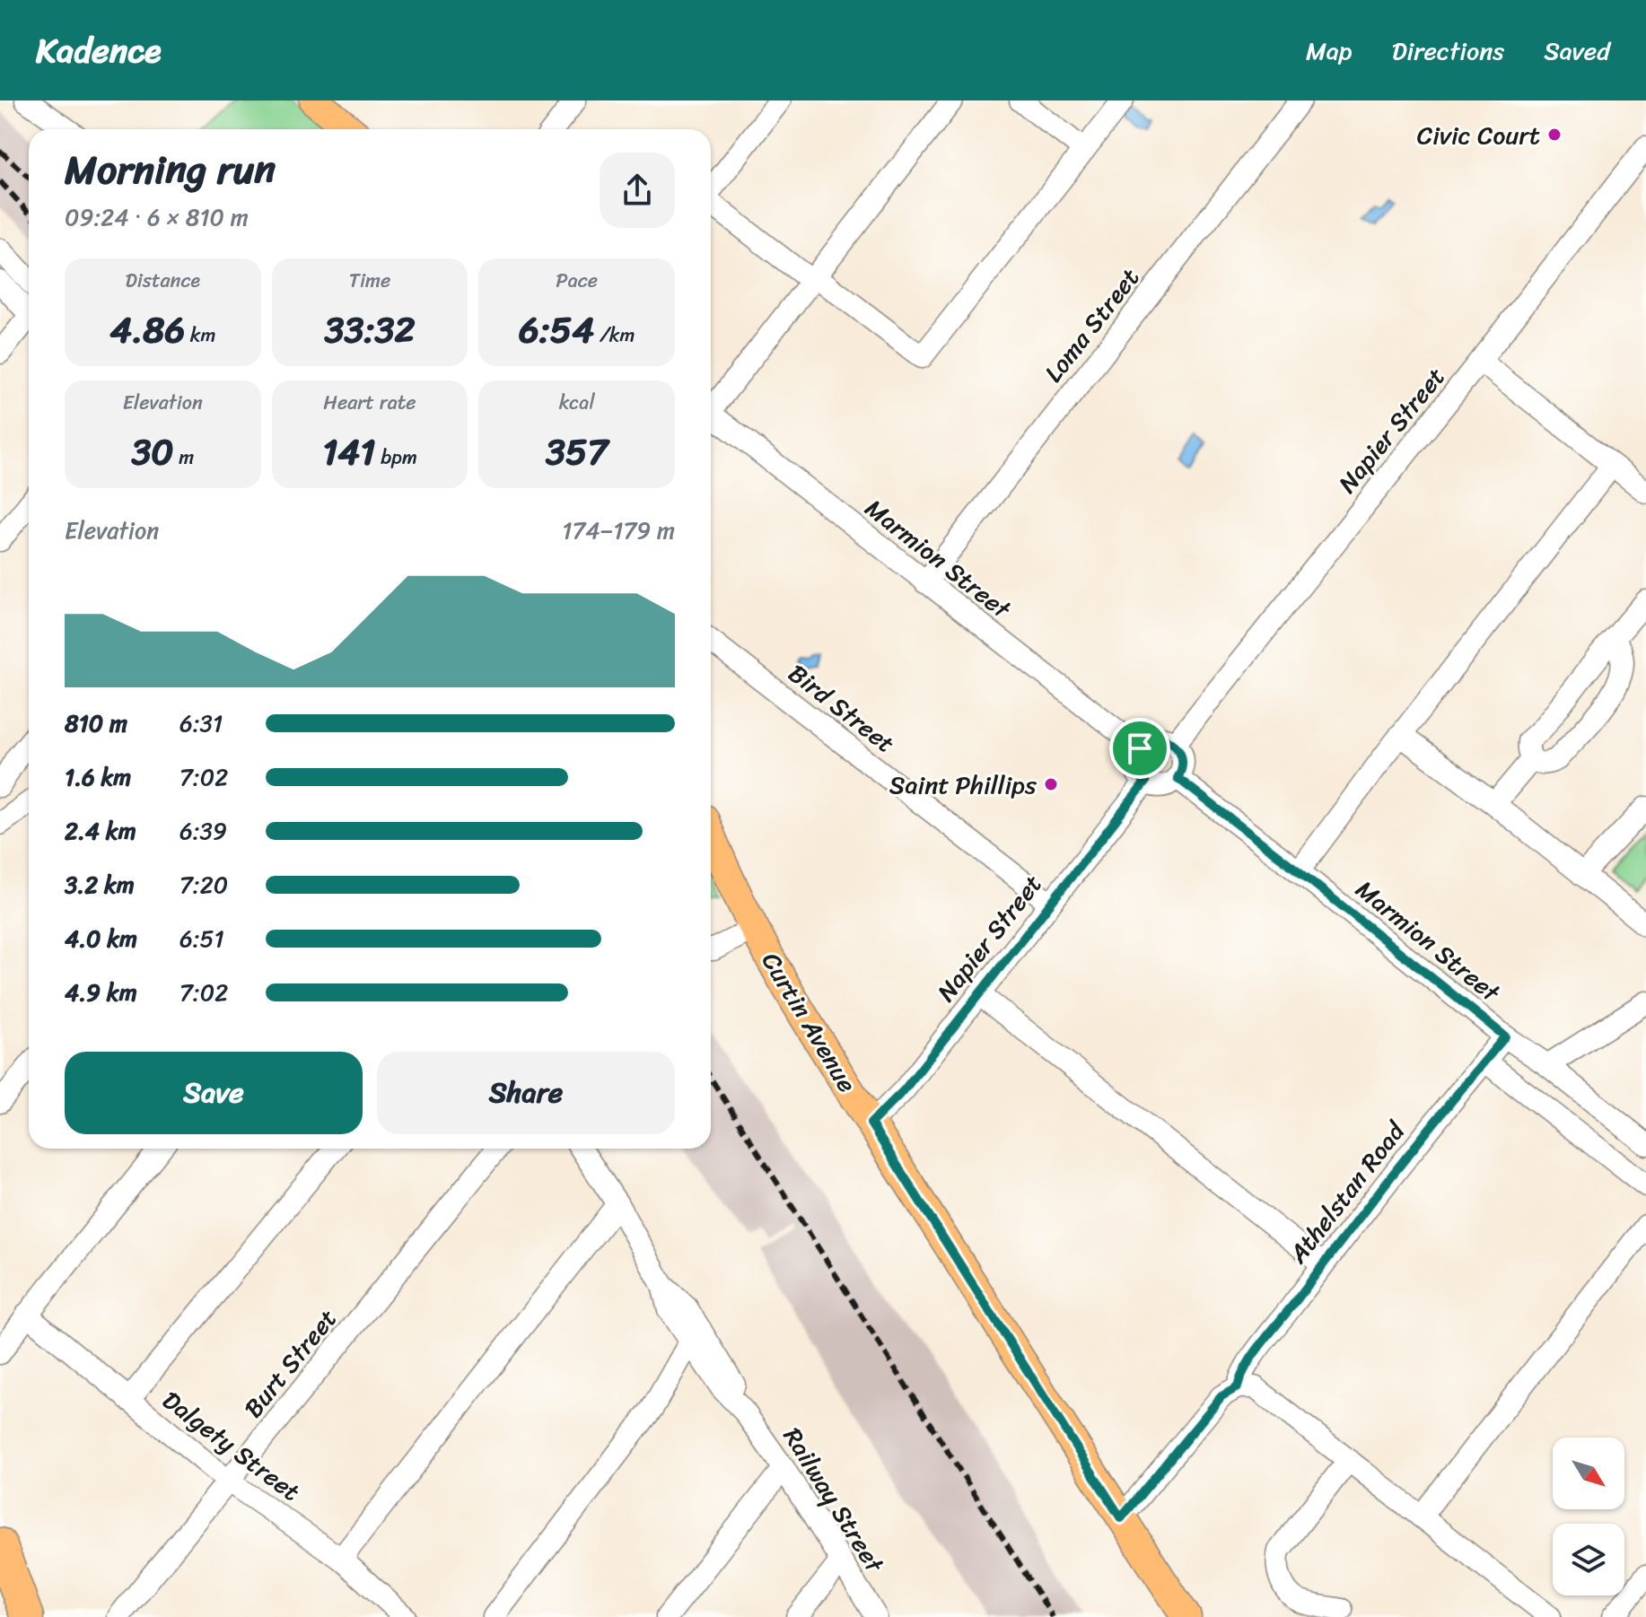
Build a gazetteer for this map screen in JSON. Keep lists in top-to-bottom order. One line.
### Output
{"streets":{"main road":["Curtin Avenue"],"street":["Loma Street","Napier Street","Marmion Street","Bird Street","Athelstan Road","Burt Street","Dalgety Street","Railway Street"]},"crossings":[["Loma Street","Marmion Street"],["Napier Street","Marmion Street"],["Napier Street","Bird Street"],["Napier Street","Curtin Avenue"],["Marmion Street","Athelstan Road"],["Curtin Avenue","Athelstan Road"],["Burt Street","Dalgety Street"]],"places":["Civic Court","Saint Phillips"],"north":"bottom right","page":{"header":"Kadence","nav":["Map","Directions","Saved"],"heading":["Morning run","09:24 · 6 × 810 m"],"stats":[["Distance","4.86 km"],["Time","33:32"],["Pace","6:54 /km"],["Elevation","30 m"],["Heart rate","141 bpm"],["kcal","357"]],"chart":["Elevation","174–179 m"],"list":[{"name":"810 m","note":"6:31"},{"name":"1.6 km","note":"7:02"},{"name":"2.4 km","note":"6:39"},{"name":"3.2 km","note":"7:20"},{"name":"4.0 km","note":"6:51"},{"name":"4.9 km","note":"7:02"}],"buttons":["Save","Share"]}}
